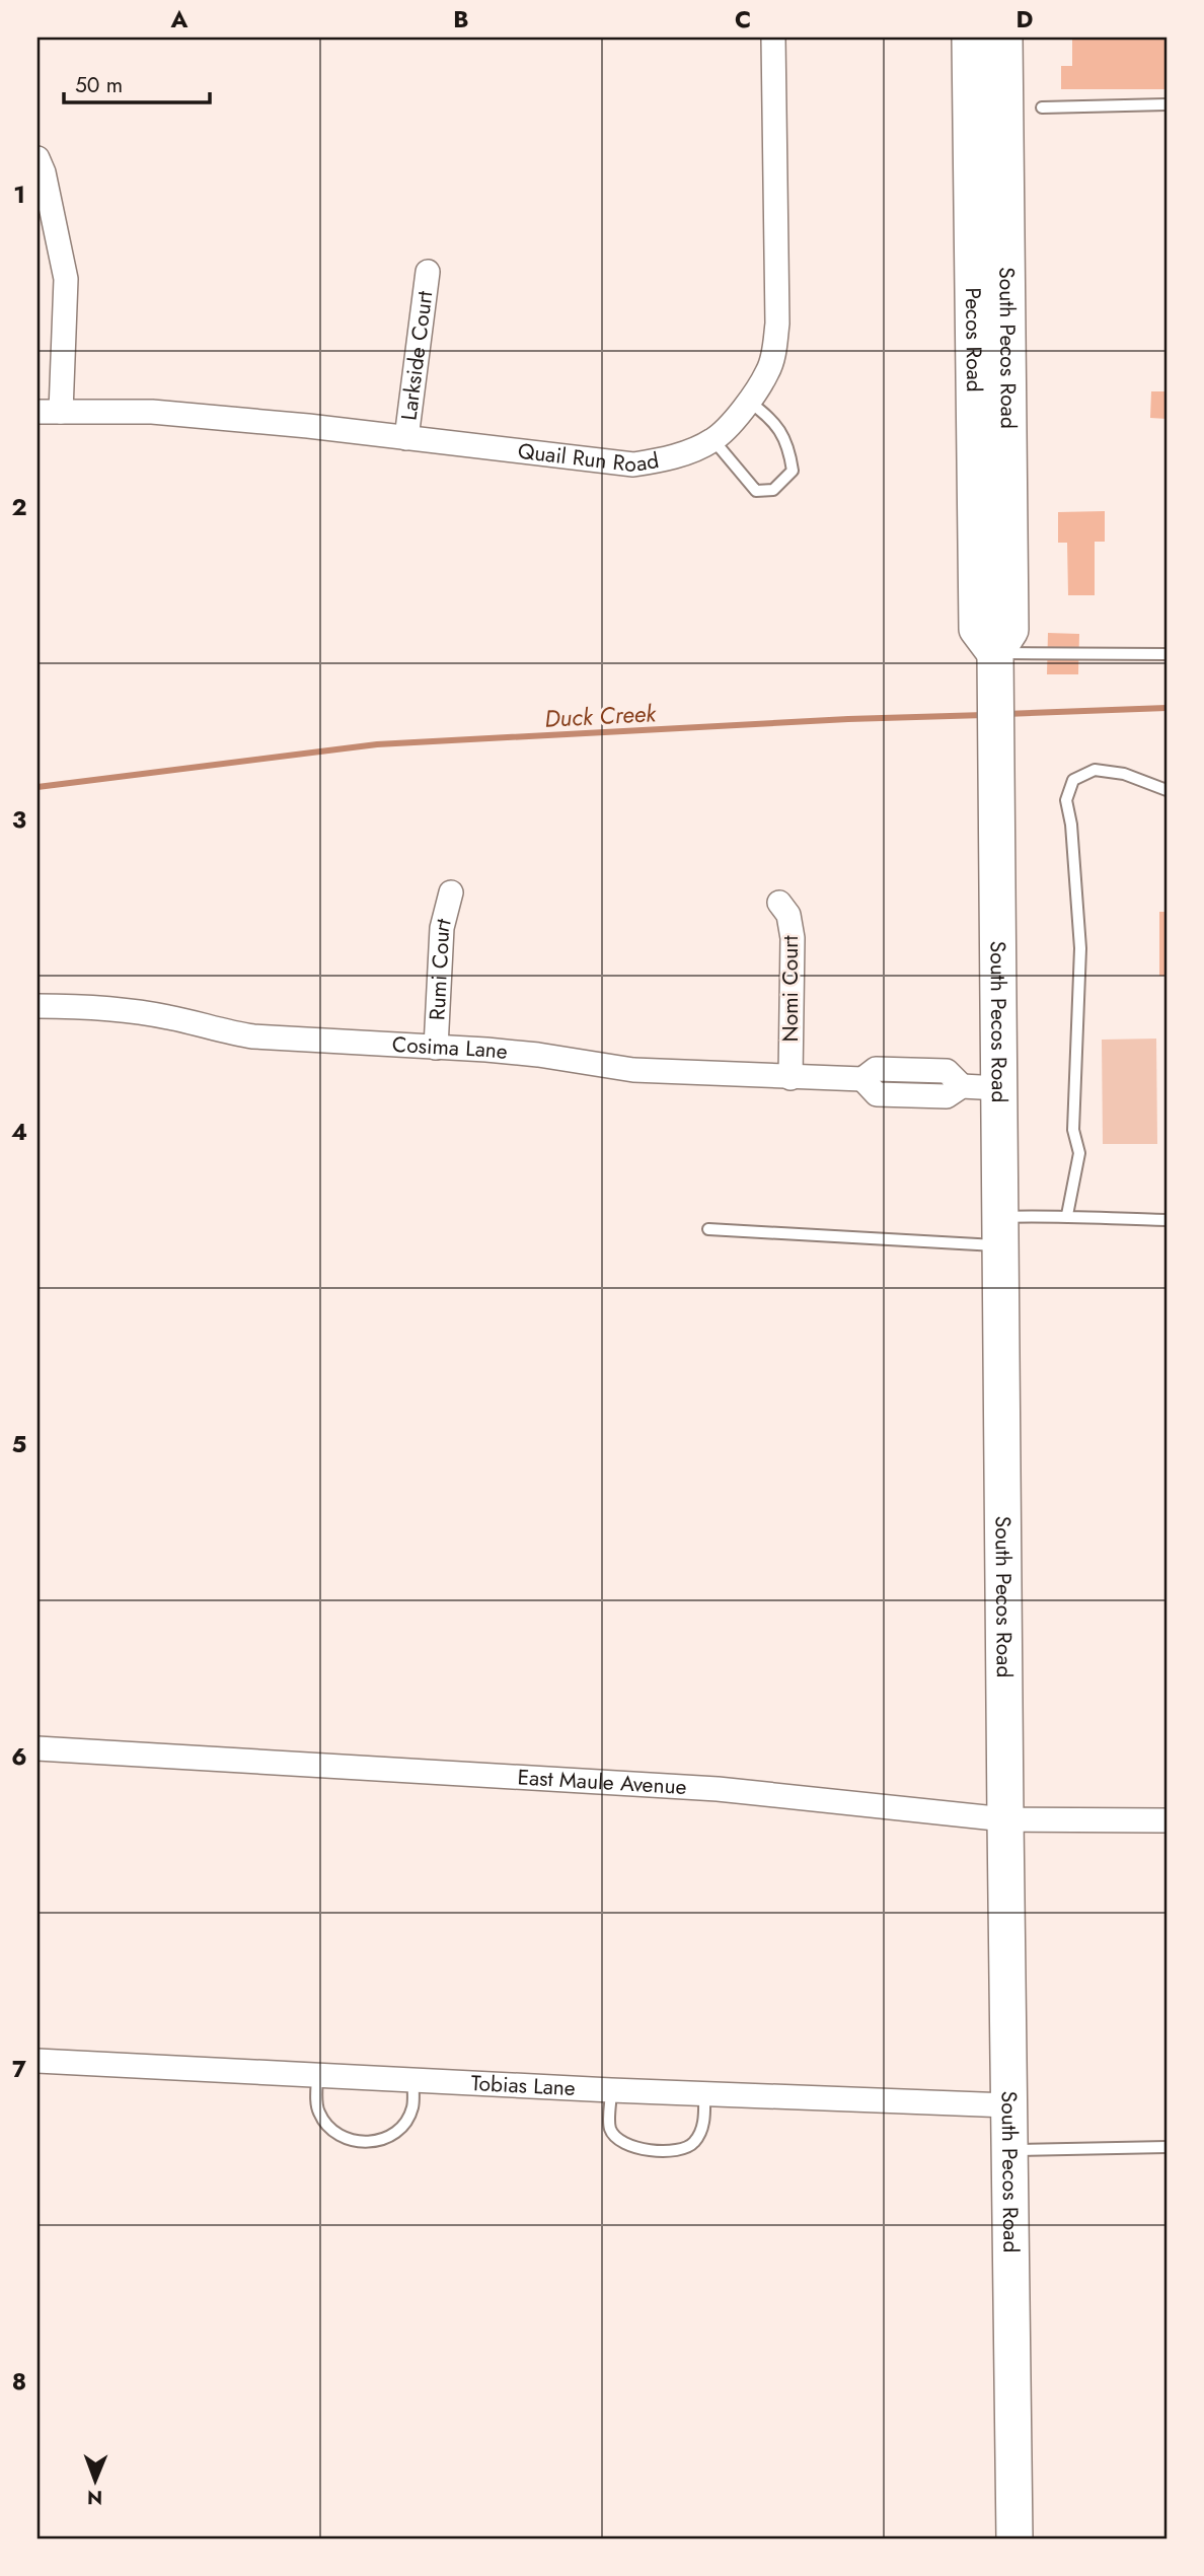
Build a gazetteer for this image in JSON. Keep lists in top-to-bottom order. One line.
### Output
{"streets":{"main road":["Pecos Road","South Pecos Road"],"street":["Larkside Court","Quail Run Road","Rumi Court","Nomi Court","Cosima Lane","East Maule Avenue","Tobias Lane"]},"crossings":[["Pecos Road","South Pecos Road"],["South Pecos Road","Cosima Lane"],["South Pecos Road","East Maule Avenue"],["South Pecos Road","Tobias Lane"],["Larkside Court","Quail Run Road"],["Rumi Court","Cosima Lane"],["Nomi Court","Cosima Lane"]],"water":["Duck Creek"],"scale_bar":"50 m","north":"bottom","grid":{"columns":["A","B","C","D"],"rows":["1","2","3","4","5","6","7","8"]}}
